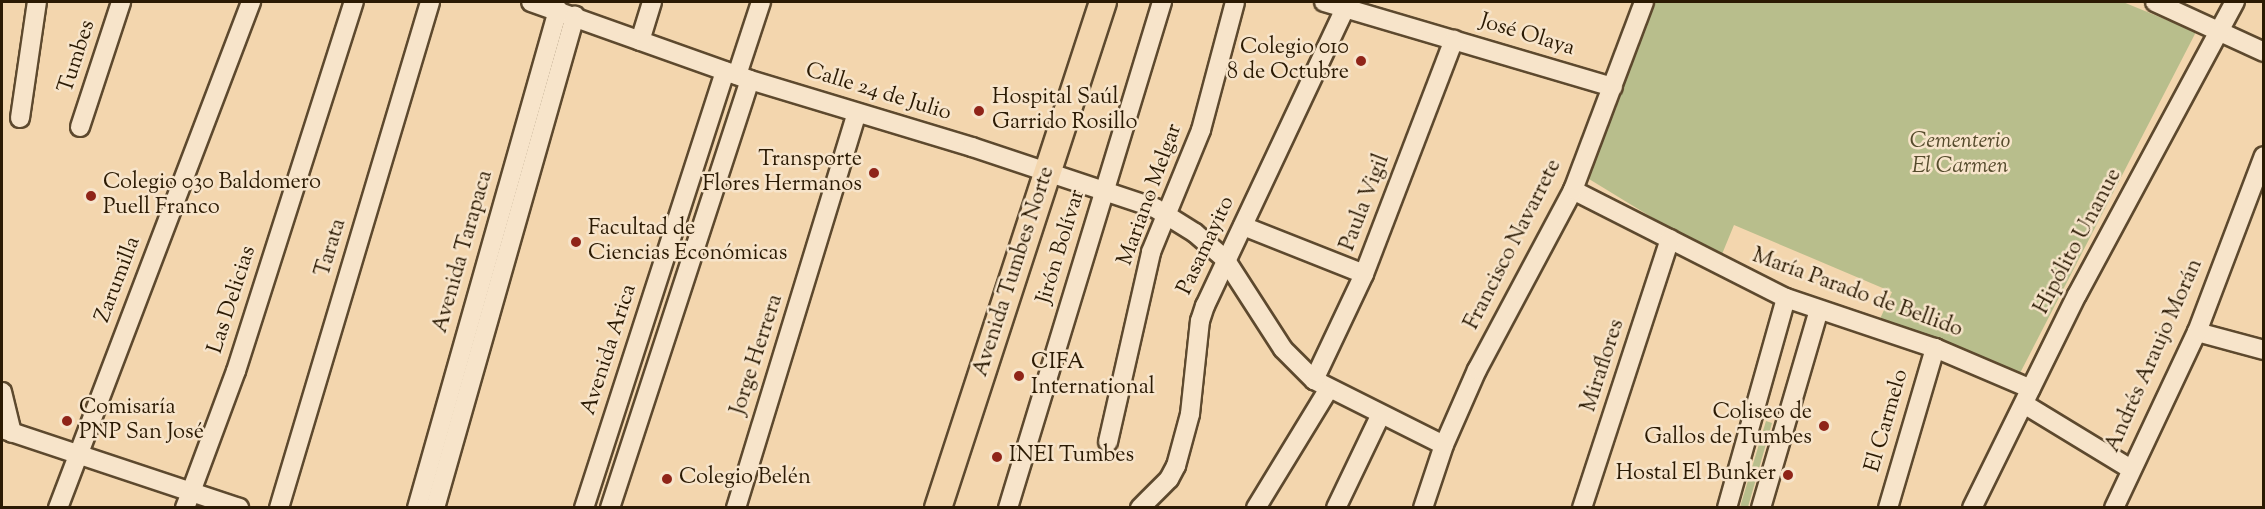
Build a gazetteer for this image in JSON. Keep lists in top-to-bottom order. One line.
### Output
{"streets":{"highway":["Avenida Tumbes Norte"],"street":["José Olaya","Tumbes","Calle 24 de Julio","Mariano Melgar","Paula Vigil","Hipólito Unanue","Francisco Navarrete","Pasamayito","Jirón Bolívar","Tarata","Avenida Tarapaca","Zarumilla","María Parado de Bellido","Las Delicias","Avenida Arica","Jorge Herrera","Andrés Araujo Morán","Miraflores","El Carmelo"]},"crossings":[["José Olaya","Paula Vigil"],["José Olaya","Francisco Navarrete"],["José Olaya","Pasamayito"],["Calle 24 de Julio","Mariano Melgar"],["Calle 24 de Julio","Paula Vigil"],["Calle 24 de Julio","Francisco Navarrete"],["Calle 24 de Julio","Pasamayito"],["Calle 24 de Julio","Jirón Bolívar"],["Calle 24 de Julio","Avenida Tarapaca"],["Calle 24 de Julio","Avenida Tumbes Norte"],["Calle 24 de Julio","Avenida Arica"],["Calle 24 de Julio","Jorge Herrera"],["Hipólito Unanue","María Parado de Bellido"],["Francisco Navarrete","María Parado de Bellido"],["María Parado de Bellido","Andrés Araujo Morán"],["María Parado de Bellido","Miraflores"],["María Parado de Bellido","El Carmelo"]],"parks":["Cementerio El Carmen"],"places":["Colegio 010 8 de Octubre","Hospital Saúl Garrido Rosillo","Transporte Flores Hermanos","Colegio 030 Baldomero Puell Franco","Facultad de Ciencias Económicas","CIFA International","Comisaría PNP San José","Coliseo de Gallos de Tumbes","INEI Tumbes","Hostal El Bunker","Colegio Belén"]}
